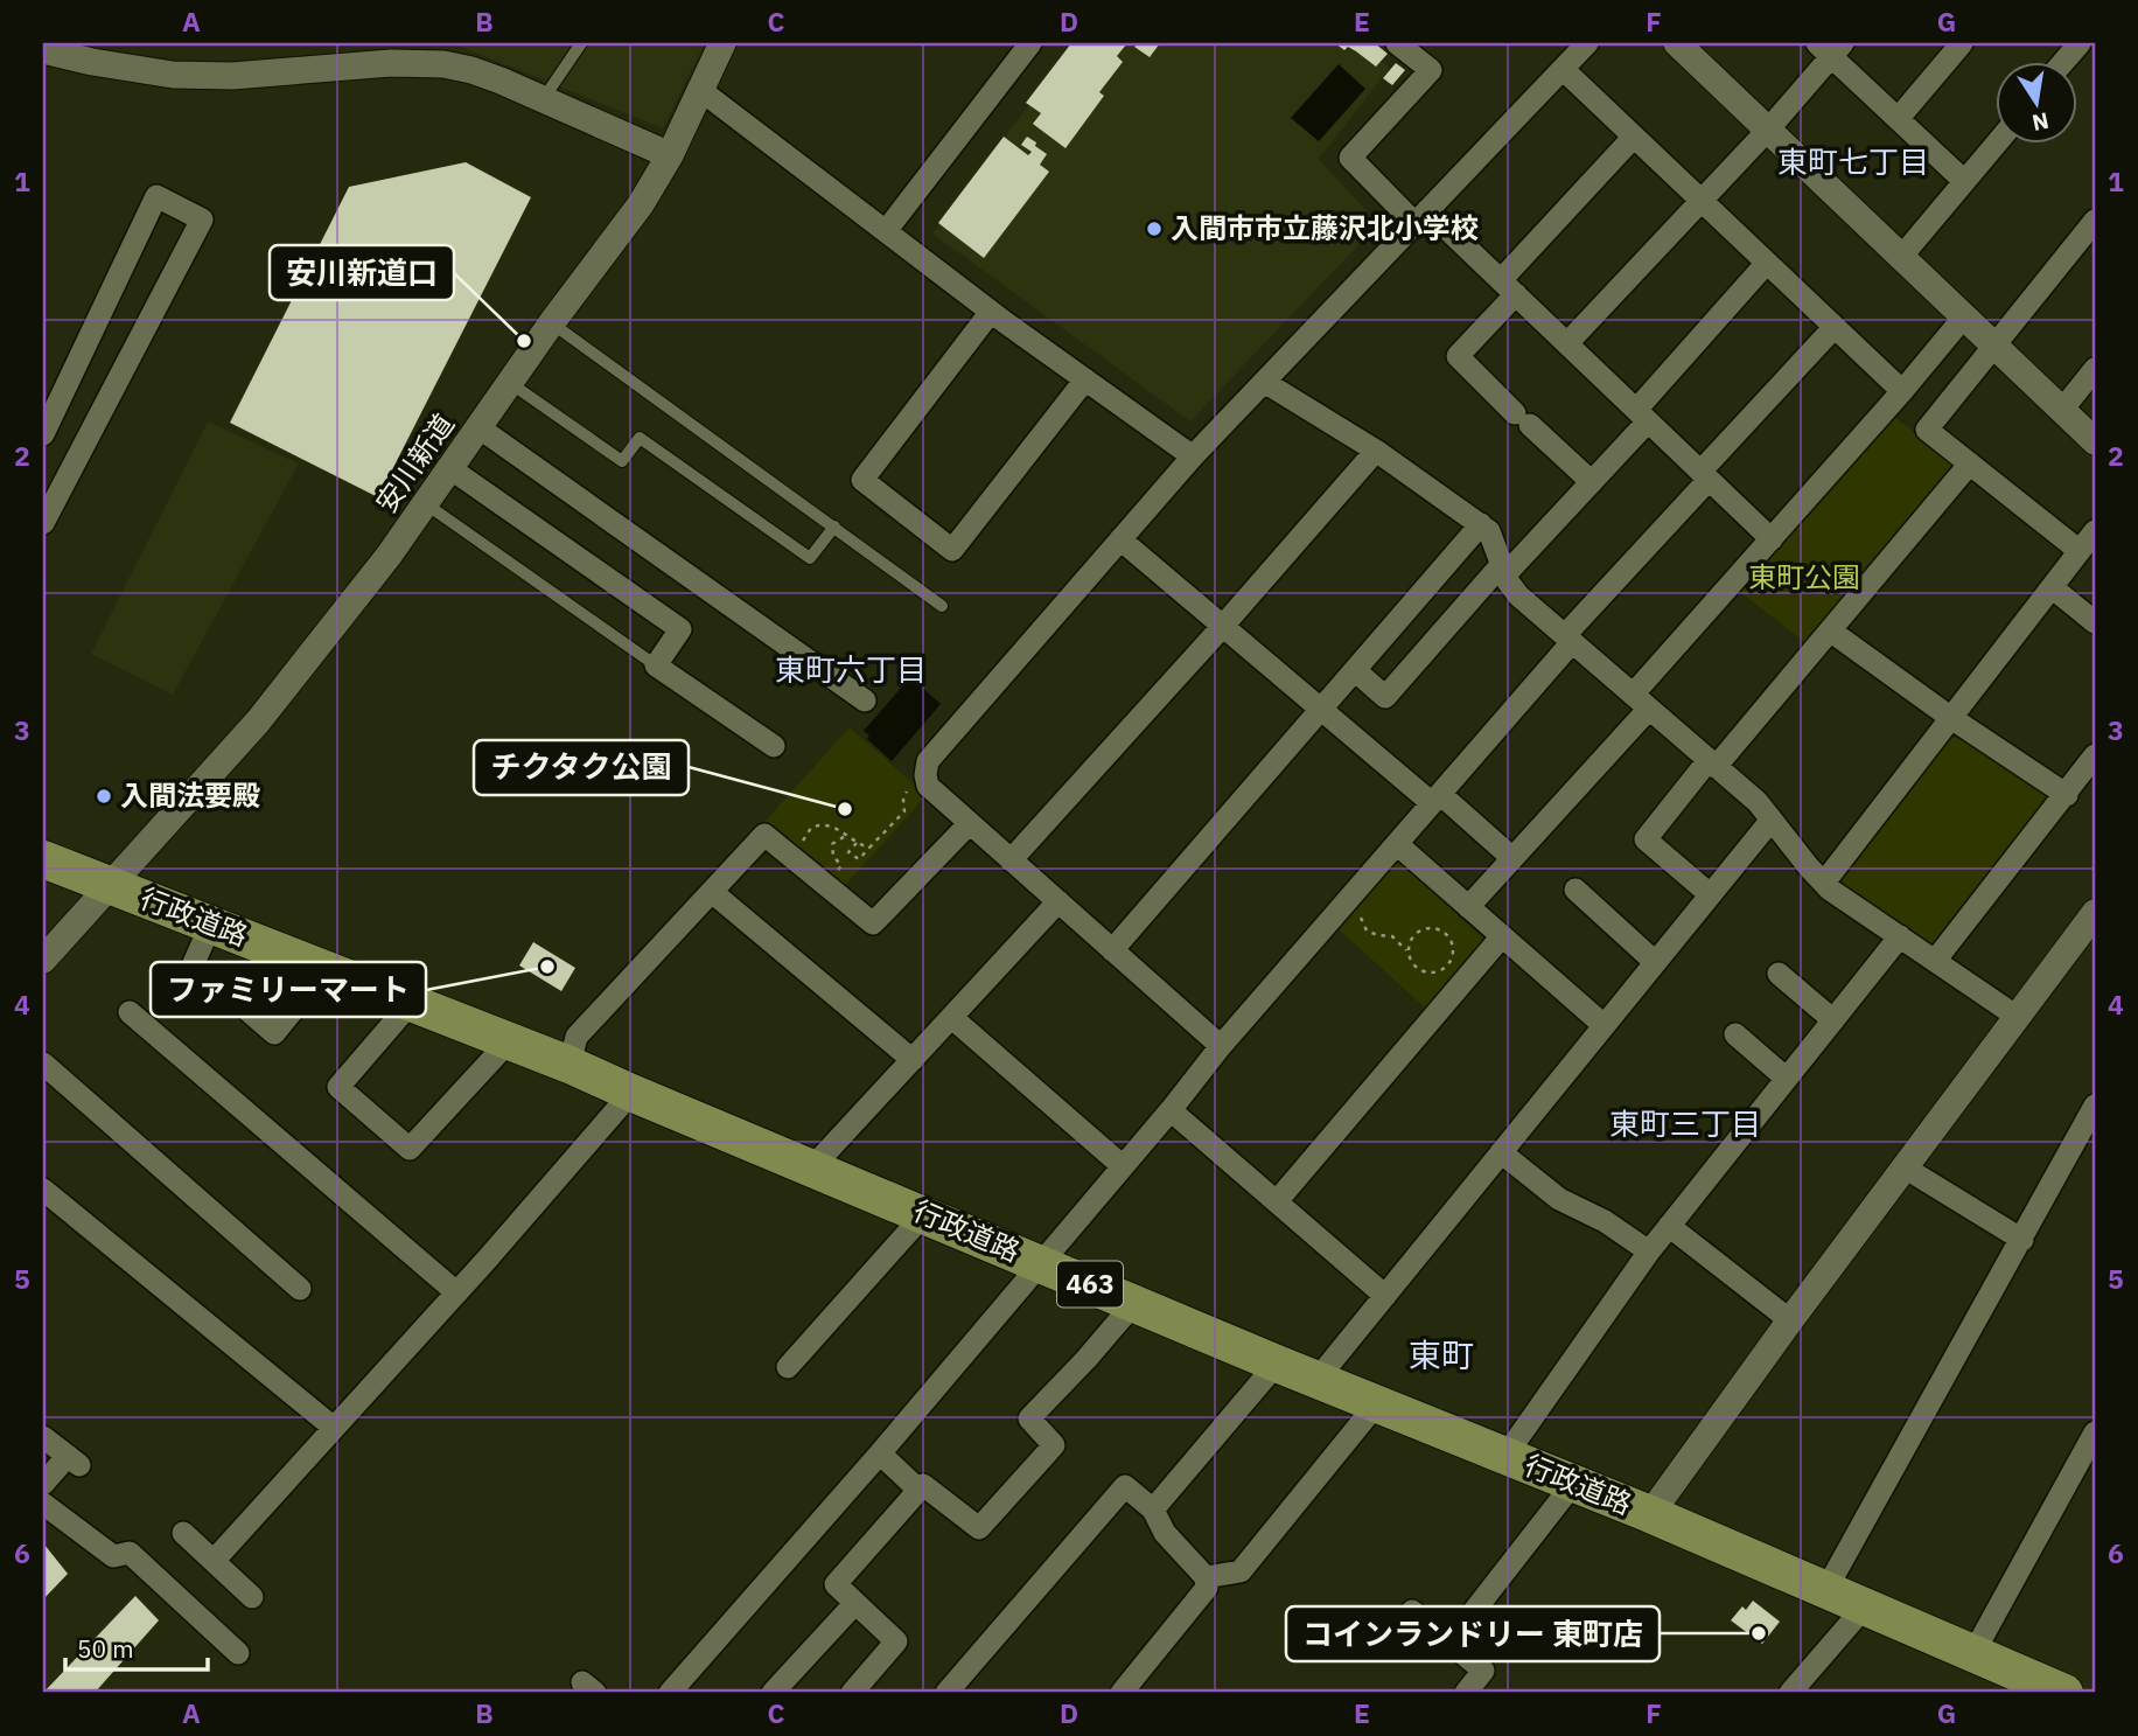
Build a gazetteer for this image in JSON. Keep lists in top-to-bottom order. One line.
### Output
{"streets":{"highway":["行政道路","463"],"street":["安川新道"]},"crossings":[["安川新道","行政道路"]],"districts":["東町七丁目","東町六丁目","東町三丁目","東町"],"parks":["東町公園"],"places":["入間市市立藤沢北小学校","安川新道口","入間法要殿","チクタク公園","ファミリーマート","コインランドリー 東町店"],"scale_bar":"50 m","north":"bottom","grid":{"columns":["A","B","C","D","E","F","G"],"rows":["1","2","3","4","5","6"]}}
